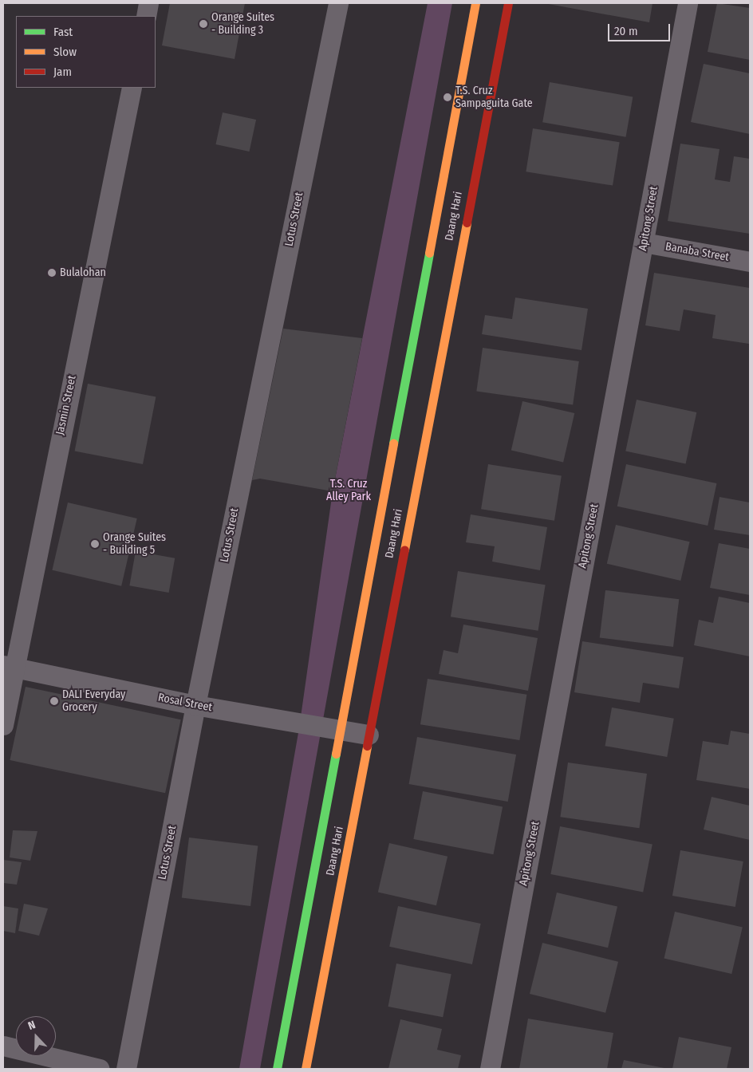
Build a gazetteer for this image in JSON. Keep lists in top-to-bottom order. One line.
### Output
{"streets":{"main road":["Daang Hari"],"street":["Apitong Street","Lotus Street","Banaba Street","Jasmin Street","Rosal Street"]},"crossings":[["Daang Hari","Rosal Street"],["Apitong Street","Banaba Street"],["Lotus Street","Rosal Street"],["Jasmin Street","Rosal Street"]],"parks":["T.S. Cruz Alley Park"],"places":["Orange Suites - Building 3","T.S. Cruz Sampaguita Gate","Bulalohan","Orange Suites - Building 5","DALI Everyday Grocery"],"legend":["Fast","Slow","Jam"],"scale_bar":"20 m","north":"top"}
